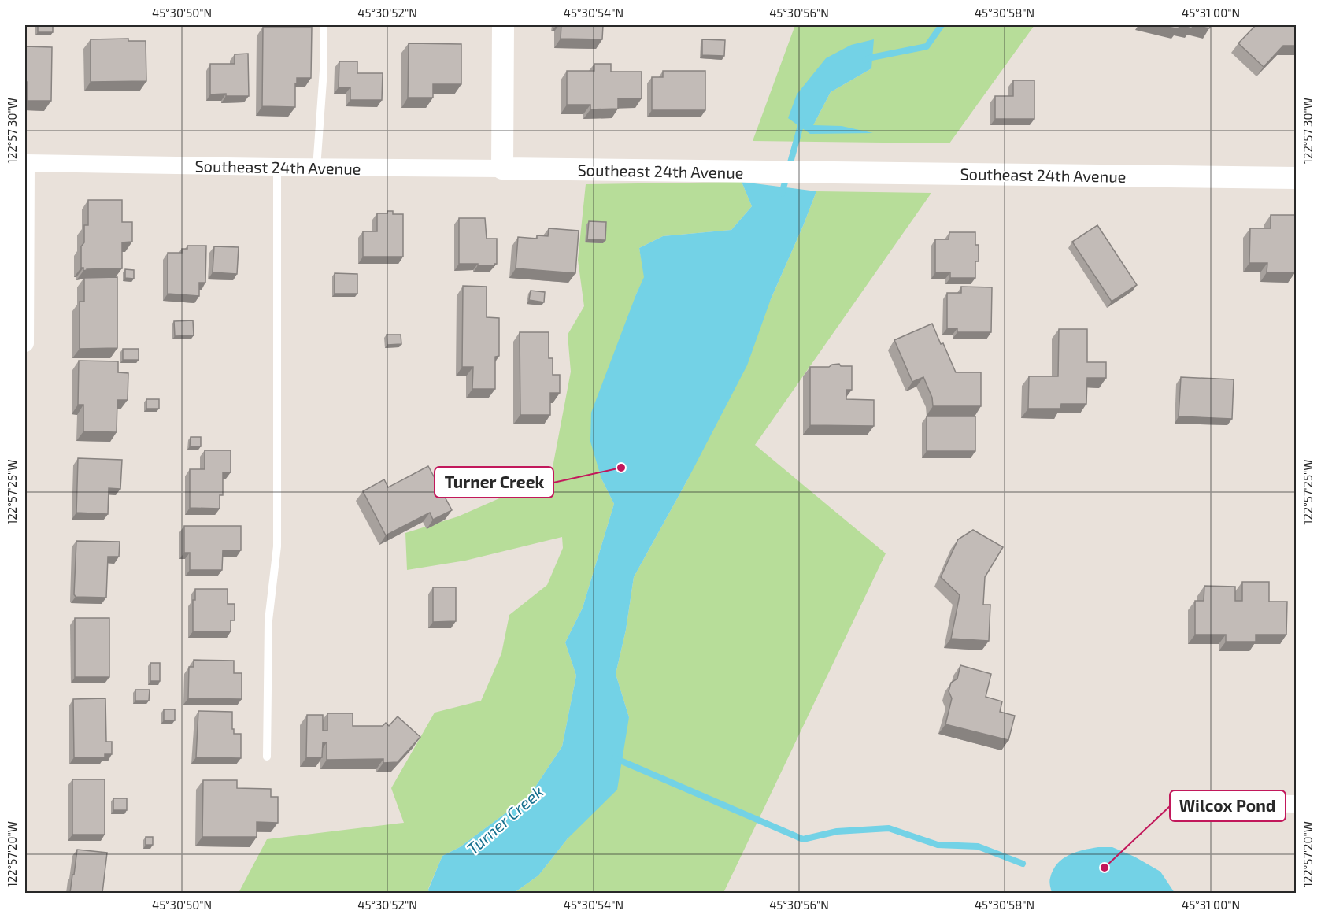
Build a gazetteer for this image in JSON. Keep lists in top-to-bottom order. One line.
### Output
{"streets":{"street":["Southeast 24th Avenue"]},"water":["Turner Creek"],"places":["Turner Creek","Wilcox Pond"],"coordinates":["45°30'50\"N","45°30'52\"N","45°30'54\"N","45°30'56\"N","45°30'58\"N","45°31'00\"N","122°57'30\"W","122°57'25\"W","122°57'20\"W"]}
